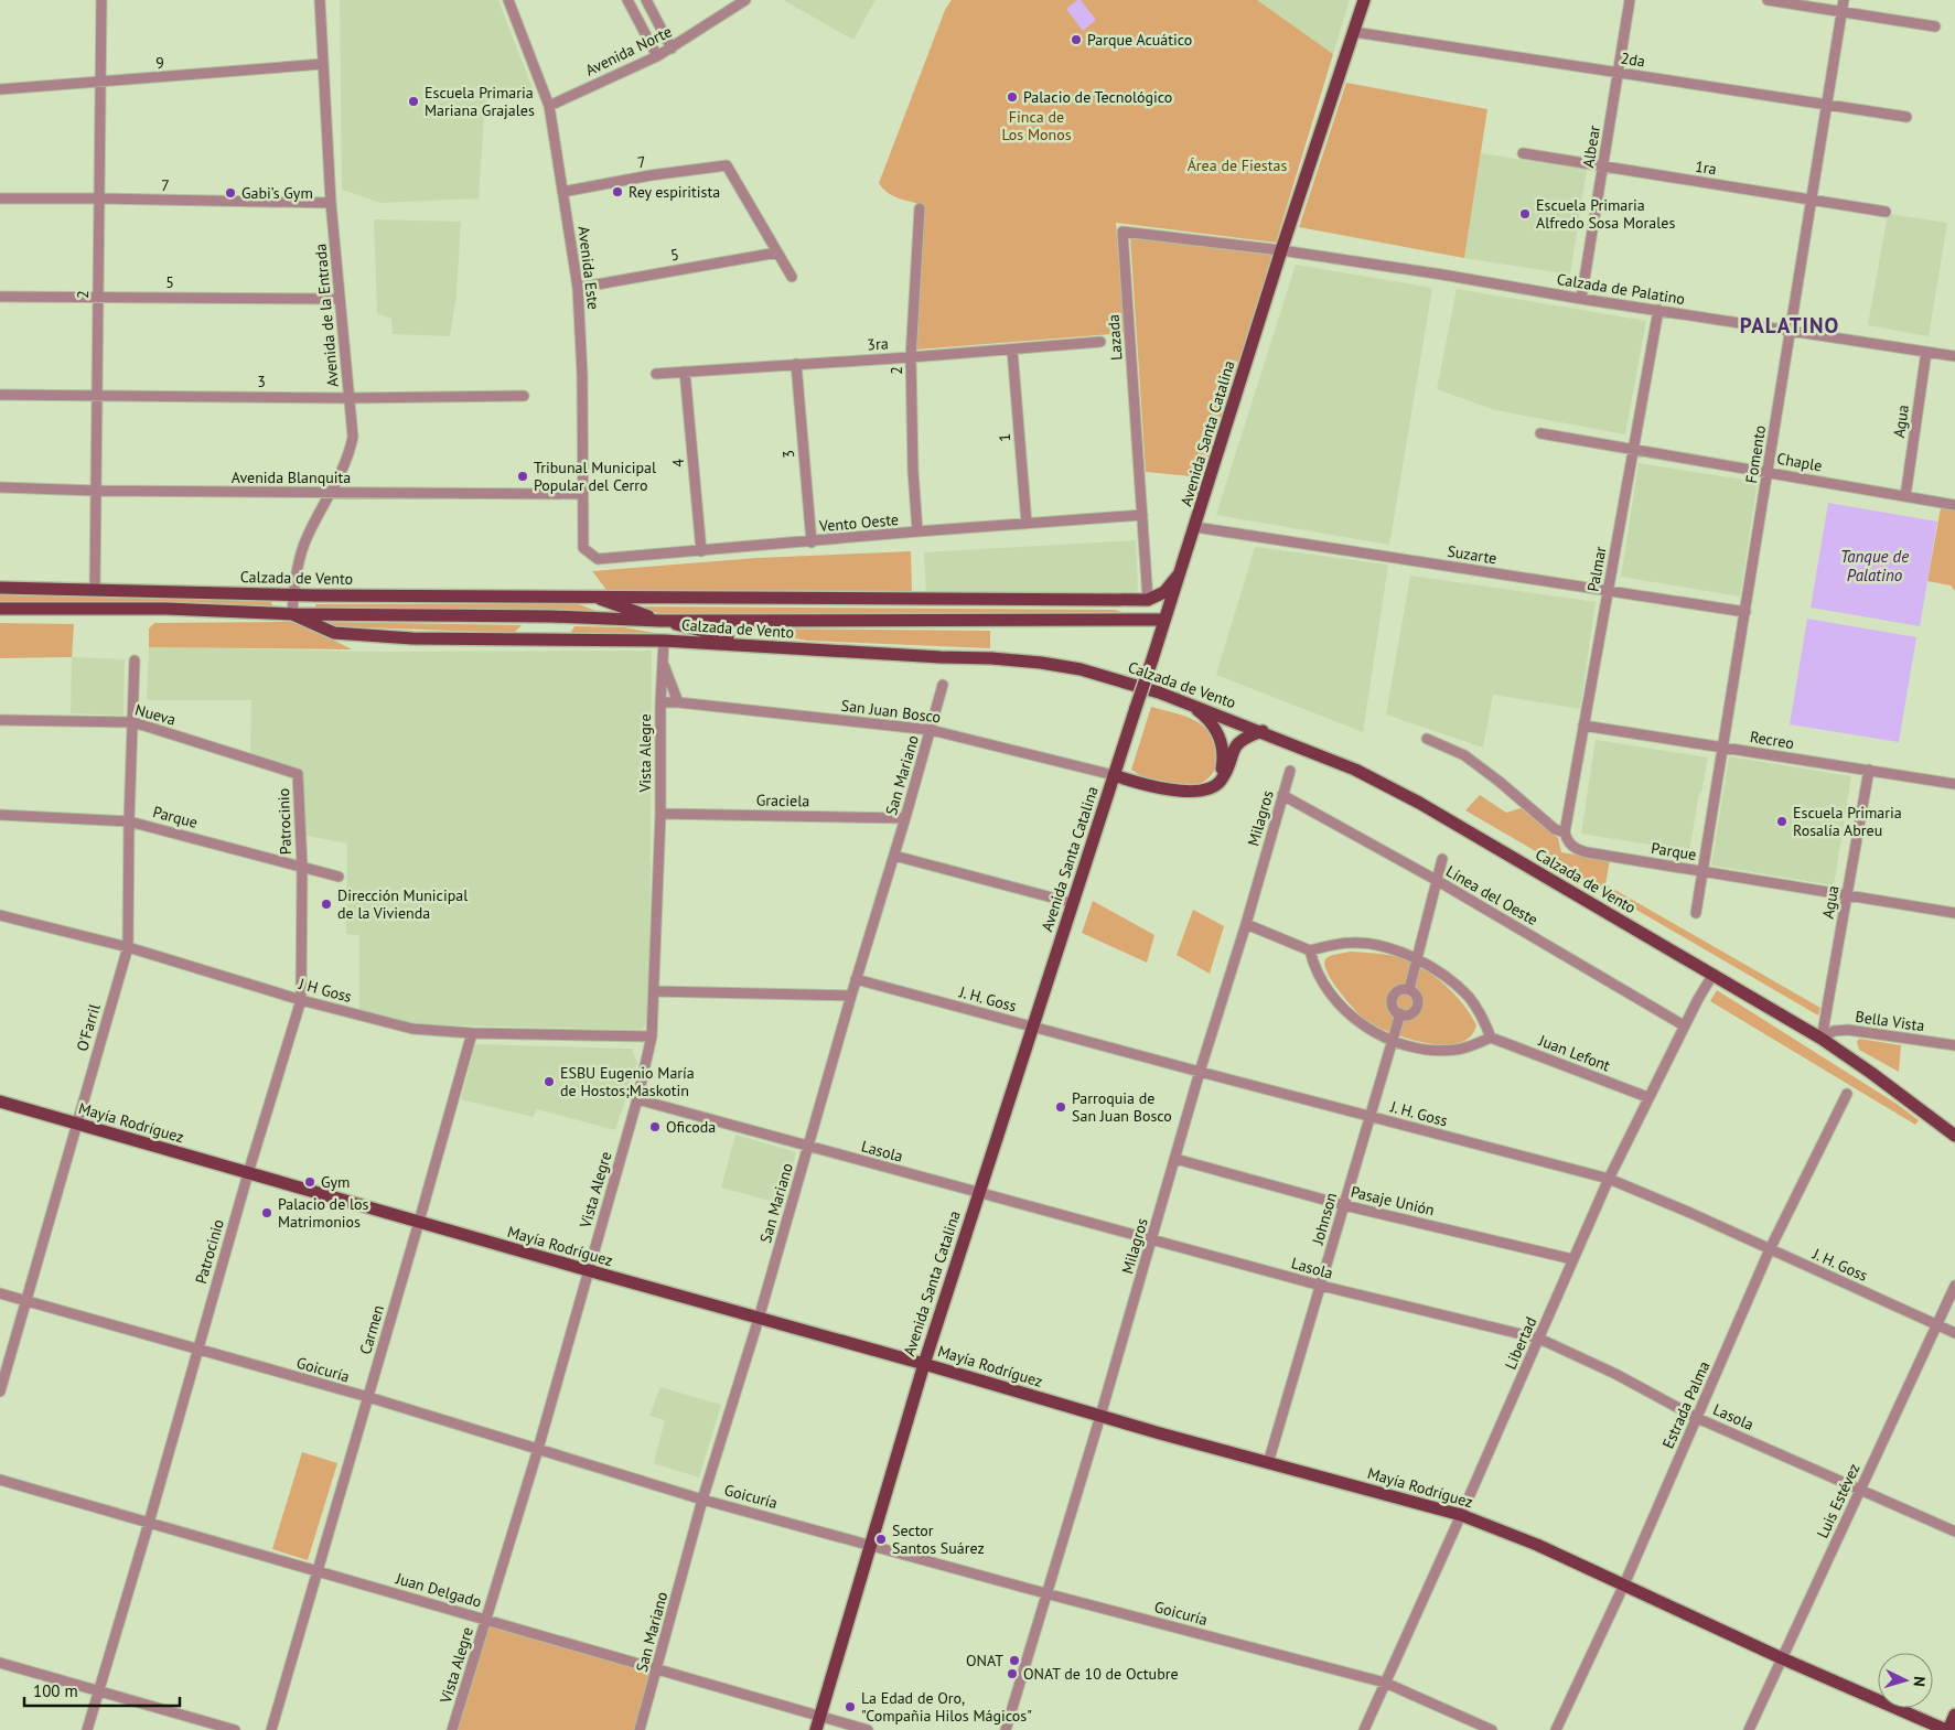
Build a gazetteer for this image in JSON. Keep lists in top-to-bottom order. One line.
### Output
{"streets":{"main road":["Avenida Santa Catalina","Calzada de Vento","Mayía Rodríguez"],"street":["Avenida Norte","2da","9","Albear","7","1ra","5","Avenida Este","Calzada de Palatino","2","Avenida de la Entrada","Lazada","3ra","3","Agua","1","Fomento","Chaple","4","Avenida Blanquita","Vento Oeste","Suzarte","Palmar","San Juan Bosco","Nueva","Recreo","Vista Alegre","San Mariano","Graciela","Parque","Milagros","Patrocinio","Línea del Oeste","J H Goss","J. H. Goss","Bella Vista","O'Farril","Juan Lefont","Lasola","Pasaje Unión","Johnson","Carmen","Libertad","Goicuría","Estrada Palma","Luis Estévez","Juan Delgado"]},"crossings":[["Avenida Norte","Avenida Este"],["2da","Albear"],["2da","Avenida Santa Catalina"],["2da","Fomento"],["9","2"],["9","Avenida de la Entrada"],["Albear","1ra"],["Albear","Calzada de Palatino"],["7","5"],["7","Avenida Este"],["7","2"],["7","Avenida de la Entrada"],["1ra","Fomento"],["5","Avenida Este"],["5","2"],["5","Avenida de la Entrada"],["Avenida Este","Avenida Blanquita"],["Avenida Este","Vento Oeste"],["Calzada de Palatino","Lazada"],["Calzada de Palatino","Agua"],["Calzada de Palatino","Avenida Santa Catalina"],["Calzada de Palatino","Fomento"],["Calzada de Palatino","Palmar"],["2","3ra"],["2","3"],["2","Avenida Blanquita"],["2","Vento Oeste"],["2","Calzada de Vento"],["Avenida de la Entrada","3"],["Avenida de la Entrada","Avenida Blanquita"],["Avenida de la Entrada","Calzada de Vento"],["Lazada","Avenida Santa Catalina"],["Lazada","Vento Oeste"],["Lazada","Calzada de Vento"],["3ra","3"],["3ra","1"],["3ra","4"],["3","Vento Oeste"],["Agua","Chaple"],["Agua","Calzada de Vento"],["Agua","Recreo"],["Agua","Parque"],["Agua","Bella Vista"],["Avenida Santa Catalina","Suzarte"],["Avenida Santa Catalina","Calzada de Vento"],["Avenida Santa Catalina","San Juan Bosco"],["Avenida Santa Catalina","J. H. Goss"],["Avenida Santa Catalina","Mayía Rodríguez"],["Avenida Santa Catalina","Lasola"],["Avenida Santa Catalina","Goicuría"],["Avenida Santa Catalina","Juan Delgado"],["1","Vento Oeste"],["Fomento","Chaple"],["Fomento","Suzarte"],["Fomento","Recreo"],["Fomento","Parque"],["Chaple","Palmar"],["4","Vento Oeste"],["Suzarte","Palmar"],["Palmar","Recreo"],["Palmar","Parque"],["Calzada de Vento","Vista Alegre"],["Calzada de Vento","Bella Vista"],["Calzada de Vento","Libertad"],["San Juan Bosco","Vista Alegre"],["San Juan Bosco","San Mariano"],["Nueva","Patrocinio"],["Nueva","O'Farril"],["Vista Alegre","Graciela"],["Vista Alegre","J H Goss"],["Vista Alegre","Mayía Rodríguez"],["Vista Alegre","Lasola"],["Vista Alegre","Goicuría"],["Vista Alegre","Juan Delgado"],["San Mariano","Graciela"],["San Mariano","J. H. Goss"],["San Mariano","Mayía Rodríguez"],["San Mariano","Lasola"],["San Mariano","Goicuría"],["San Mariano","Juan Delgado"],["Parque","Patrocinio"],["Parque","O'Farril"],["Milagros","Línea del Oeste"],["Milagros","J. H. Goss"],["Milagros","Mayía Rodríguez"],["Milagros","Lasola"],["Milagros","Pasaje Unión"],["Milagros","Goicuría"],["Patrocinio","J H Goss"],["Patrocinio","Mayía Rodríguez"],["Patrocinio","Goicuría"],["Patrocinio","Juan Delgado"],["Línea del Oeste","Libertad"],["J H Goss","O'Farril"],["J H Goss","Carmen"],["J. H. Goss","Johnson"],["J. H. Goss","Libertad"],["J. H. Goss","Estrada Palma"],["J. H. Goss","Luis Estévez"],["O'Farril","Mayía Rodríguez"],["O'Farril","Goicuría"],["Juan Lefont","Libertad"],["Mayía Rodríguez","Johnson"],["Mayía Rodríguez","Carmen"],["Mayía Rodríguez","Libertad"],["Mayía Rodríguez","Estrada Palma"],["Mayía Rodríguez","Luis Estévez"],["Lasola","Johnson"],["Lasola","Libertad"],["Lasola","Estrada Palma"],["Lasola","Luis Estévez"],["Pasaje Unión","Johnson"],["Pasaje Unión","Libertad"],["Carmen","Goicuría"],["Carmen","Juan Delgado"],["Libertad","Goicuría"]],"districts":["PALATINO"],"water":["Tanque de Palatino"],"parks":["Finca de Los Monos","Área de Fiestas"],"places":["Parque Acuático","Palacio de Tecnológico","Escuela Primaria Mariana Grajales","Rey espiritista","Gabi’s Gym","Escuela Primaria Alfredo Sosa Morales","Tribunal Municipal Popular del Cerro","Escuela Primaria Rosalía Abreu","Dirección Municipal de la Vivienda","ESBU Eugenio María de Hostos;Maskotin","Parroquia de San Juan Bosco","Oficoda","Gym","Palacio de los Matrimonios","Sector Santos Suárez","ONAT","ONAT de 10 de Octubre","La Edad de Oro, \"Compañia Hilos Mágicos\""],"scale_bar":"100 m","north":"right"}
